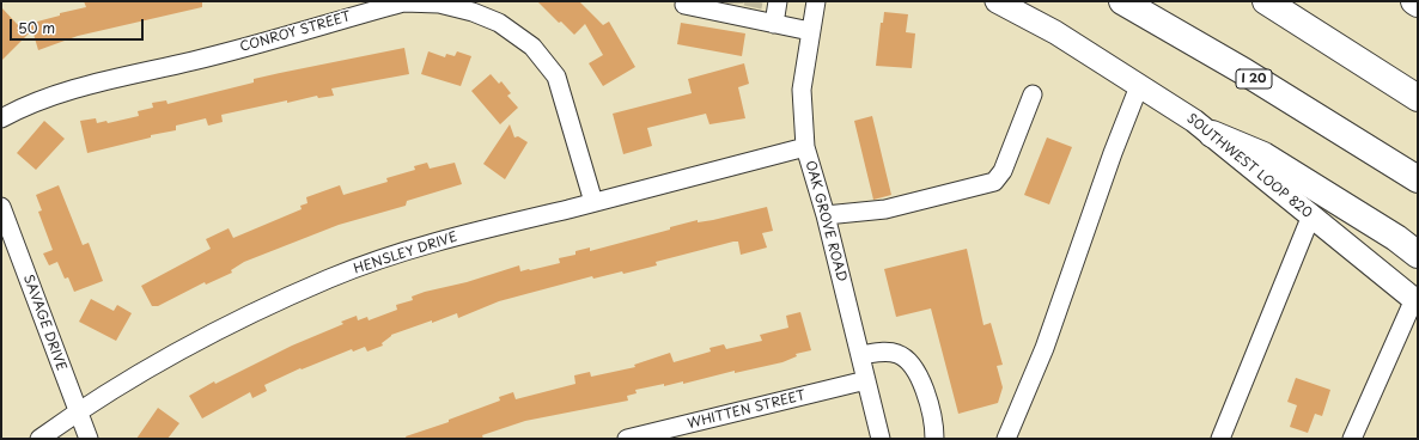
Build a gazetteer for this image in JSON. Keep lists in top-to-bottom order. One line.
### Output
{"streets":{"highway":["I 20"],"main road":["SOUTHWEST LOOP 820"],"street":["CONROY STREET","OAK GROVE ROAD","HENSLEY DRIVE","SAVAGE DRIVE","WHITTEN STREET"]},"crossings":[["CONROY STREET","HENSLEY DRIVE"],["OAK GROVE ROAD","HENSLEY DRIVE"],["OAK GROVE ROAD","WHITTEN STREET"],["HENSLEY DRIVE","SAVAGE DRIVE"]],"scale_bar":"50 m"}
